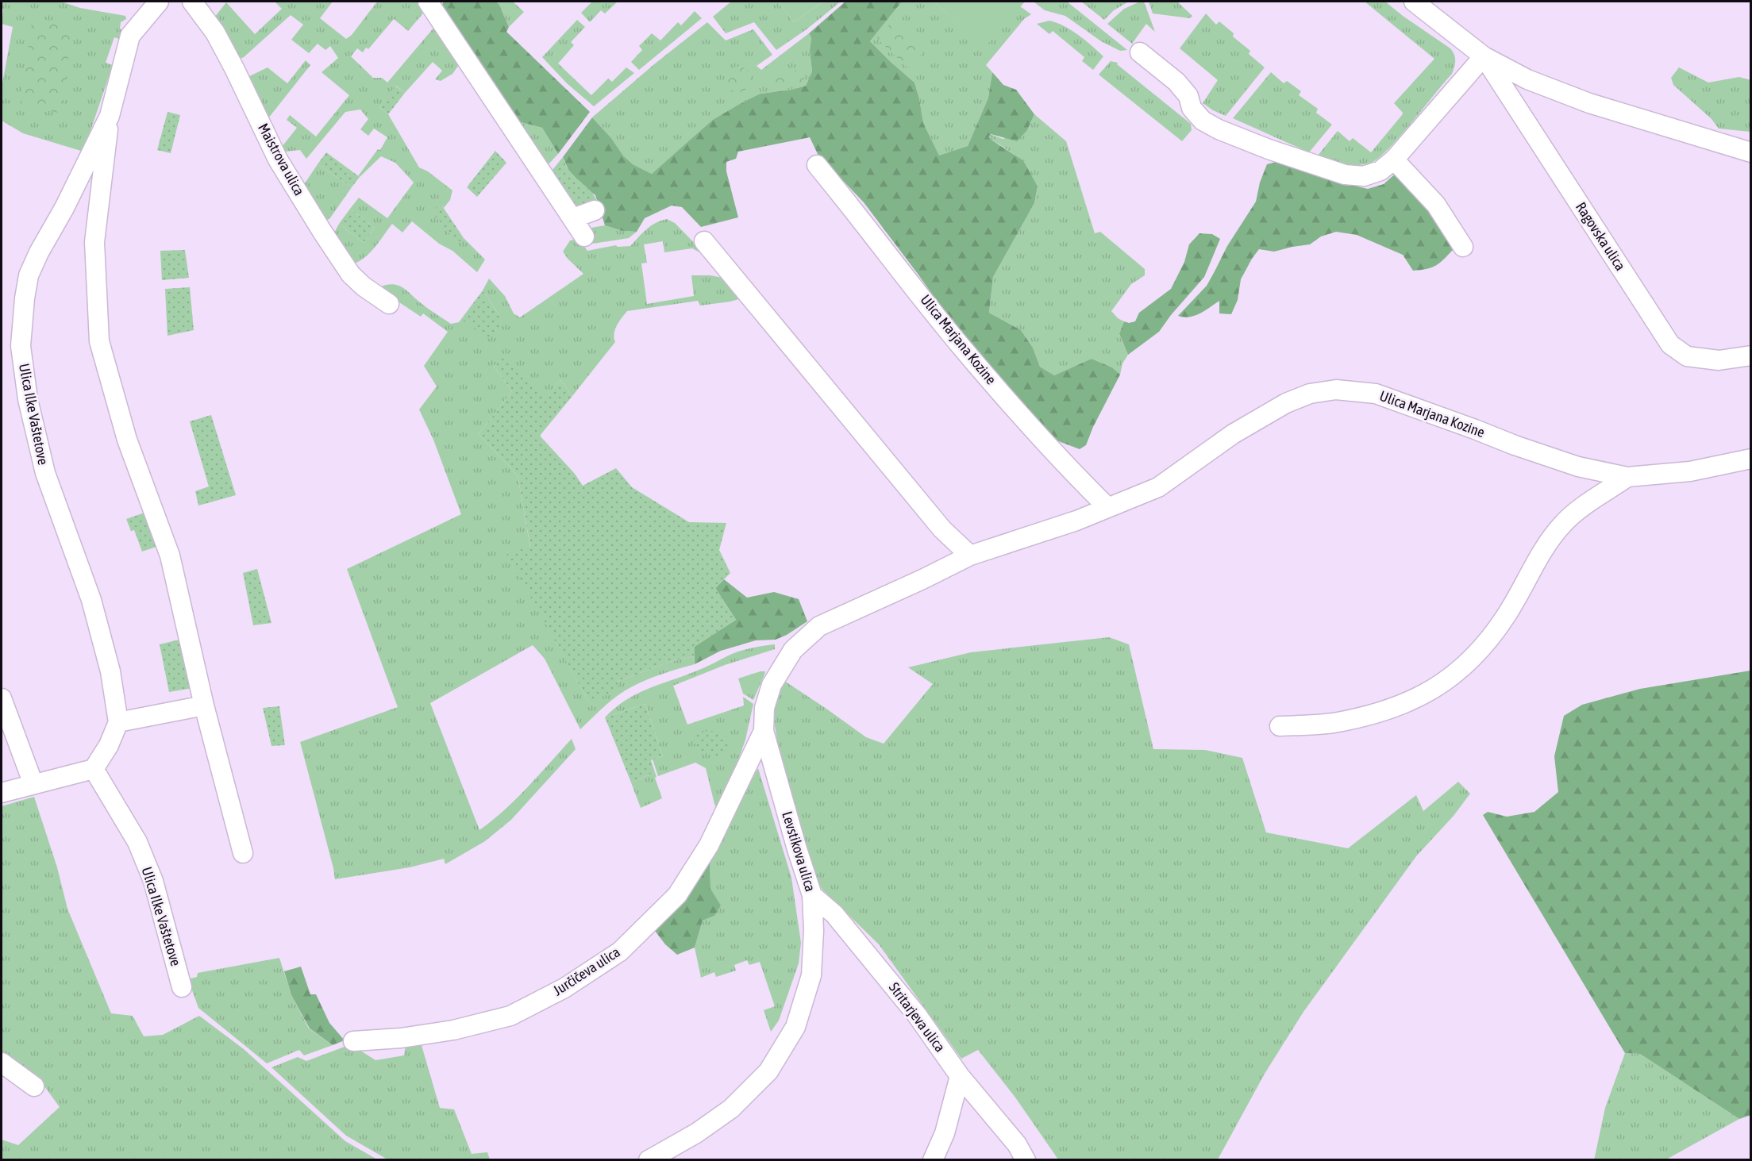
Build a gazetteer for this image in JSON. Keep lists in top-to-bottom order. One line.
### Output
{"streets":{"street":["Maistrova ulica","Ragovska ulica","Ulica Marjana Kozine","Ulica Ilke Vaštetove","Levstikova ulica","Jurčičeva ulica","Stritarjeva ulica"]},"crossings":[["Ulica Marjana Kozine","Levstikova ulica"],["Ulica Marjana Kozine","Jurčičeva ulica"],["Levstikova ulica","Jurčičeva ulica"],["Levstikova ulica","Stritarjeva ulica"]]}
